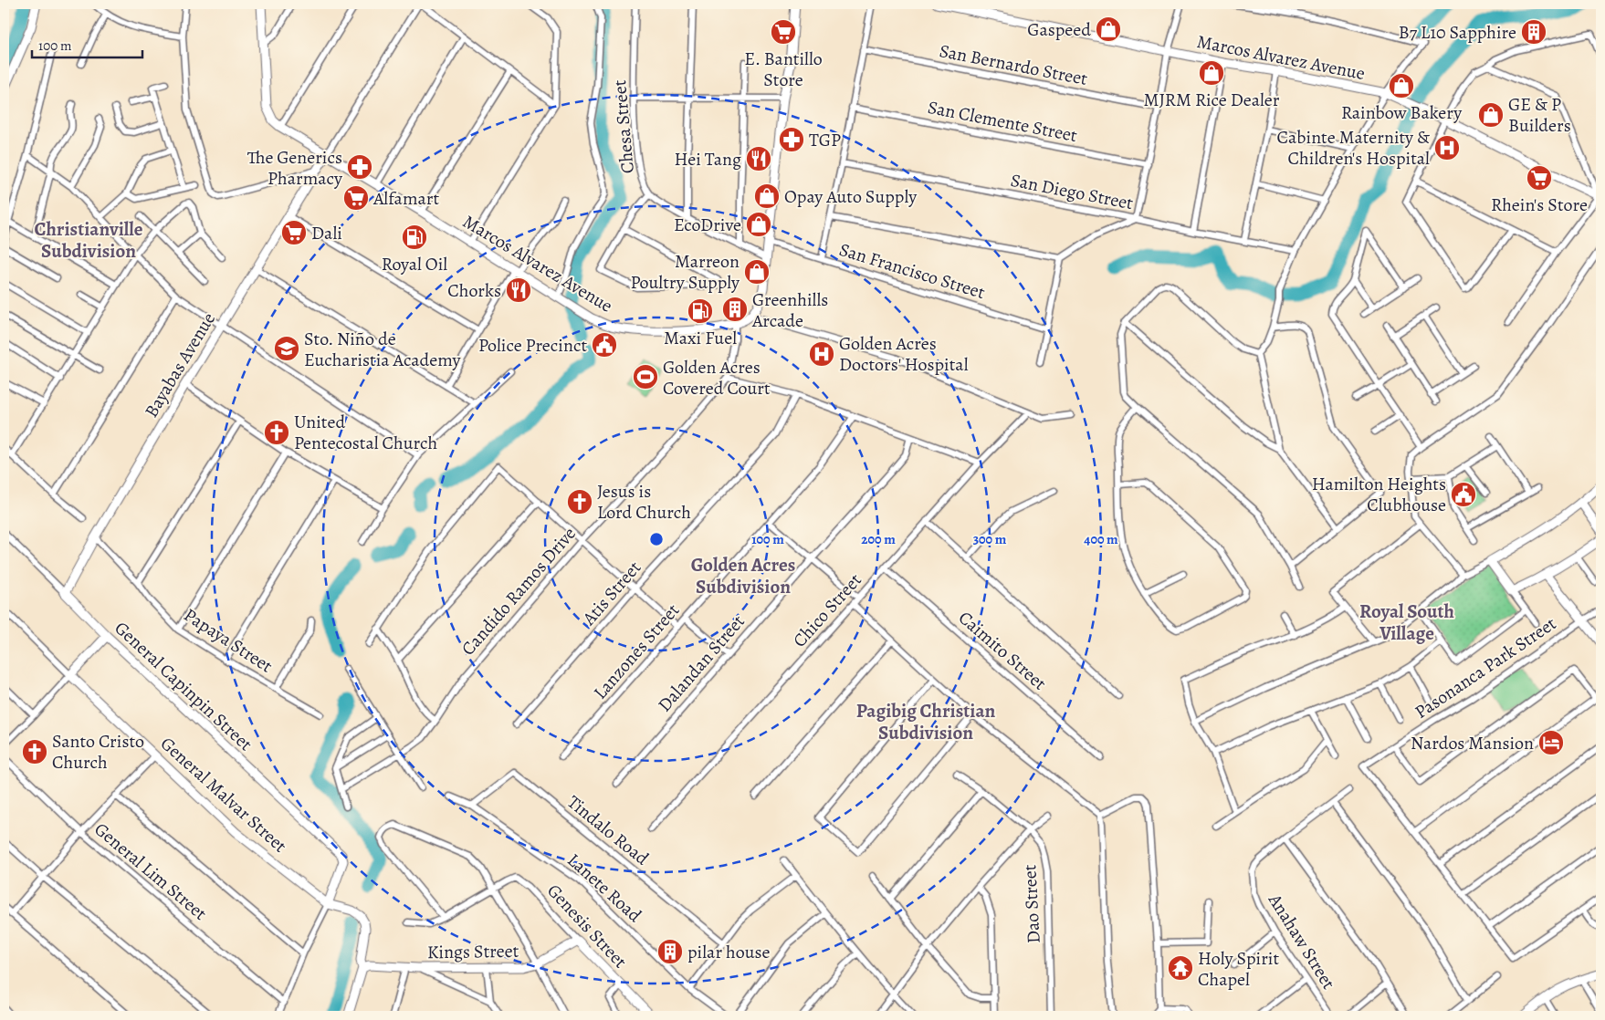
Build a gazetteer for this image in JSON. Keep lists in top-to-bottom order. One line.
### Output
{"streets":{"street":["Marcos Alvarez Avenue","San Bernardo Street","San Clemente Street","Chesa Street","San Diego Street","San Francisco Street","Bayabas Avenue","Candido Ramos Drive","Atis Street","Chico Street","Papaya Street","Caimito Street","Lanzones Street","Dalandan Street","Pasonanca Park Street","General Capinpin Street","General Malvar Street","Tindalo Road","General Lim Street","Lanete Road","Dao Street","Genesis Street","Anahaw Street","Kings Street"]},"crossings":[["Marcos Alvarez Avenue","Bayabas Avenue"],["Marcos Alvarez Avenue","Candido Ramos Drive"],["Bayabas Avenue","Papaya Street"],["Bayabas Avenue","General Capinpin Street"],["Chico Street","Caimito Street"],["General Capinpin Street","General Malvar Street"],["Tindalo Road","Lanete Road"],["Genesis Street","Kings Street"]],"districts":["Christianville Subdivision","Golden Acres Subdivision","Royal South Village","Pagibig Christian Subdivision"],"places":{"shop":["Gaspeed","MJRM Rice Dealer","Rainbow Bakery","GE & P Builders","Opay Auto Supply","EcoDrive","Marreon Poultry Supply"],"supermarket":["E. Bantillo Store","Rhein's Store","Alfamart","Dali"],"building":["B7 L10 Sapphire","Greenhills Arcade","pilar house"],"pharmacy":["TGP","The Generics Pharmacy"],"hospital":["Cabinte Maternity & Children's Hospital","Golden Acres Doctors' Hospital"],"restaurant":["Hei Tang","Chorks"],"fuel station":["Royal Oil","Maxi Fuel"],"public building":["Police Precinct","Hamilton Heights Clubhouse"],"school or university":["Sto. Niño de Eucharistia Academy"],"sports":["Golden Acres Covered Court"],"church":["United Pentecostal Church","Jesus is Lord Church","Santo Cristo Church"],"hotel":["Nardos Mansion"],"temple":["Holy Spirit Chapel"]},"scale_bar":"100 m","rings":["100 m","200 m","300 m","400 m"]}
